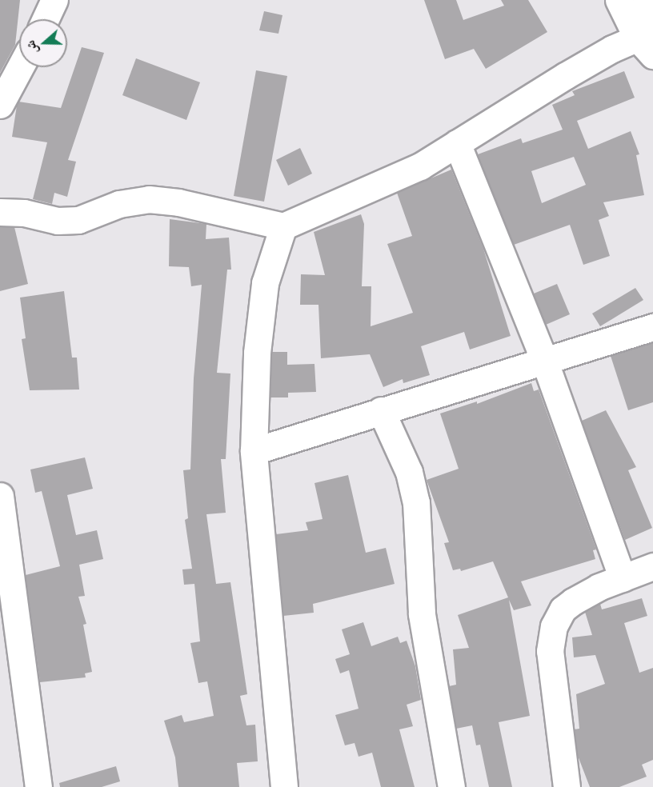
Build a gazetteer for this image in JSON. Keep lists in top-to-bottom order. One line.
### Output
{"north":"left"}
